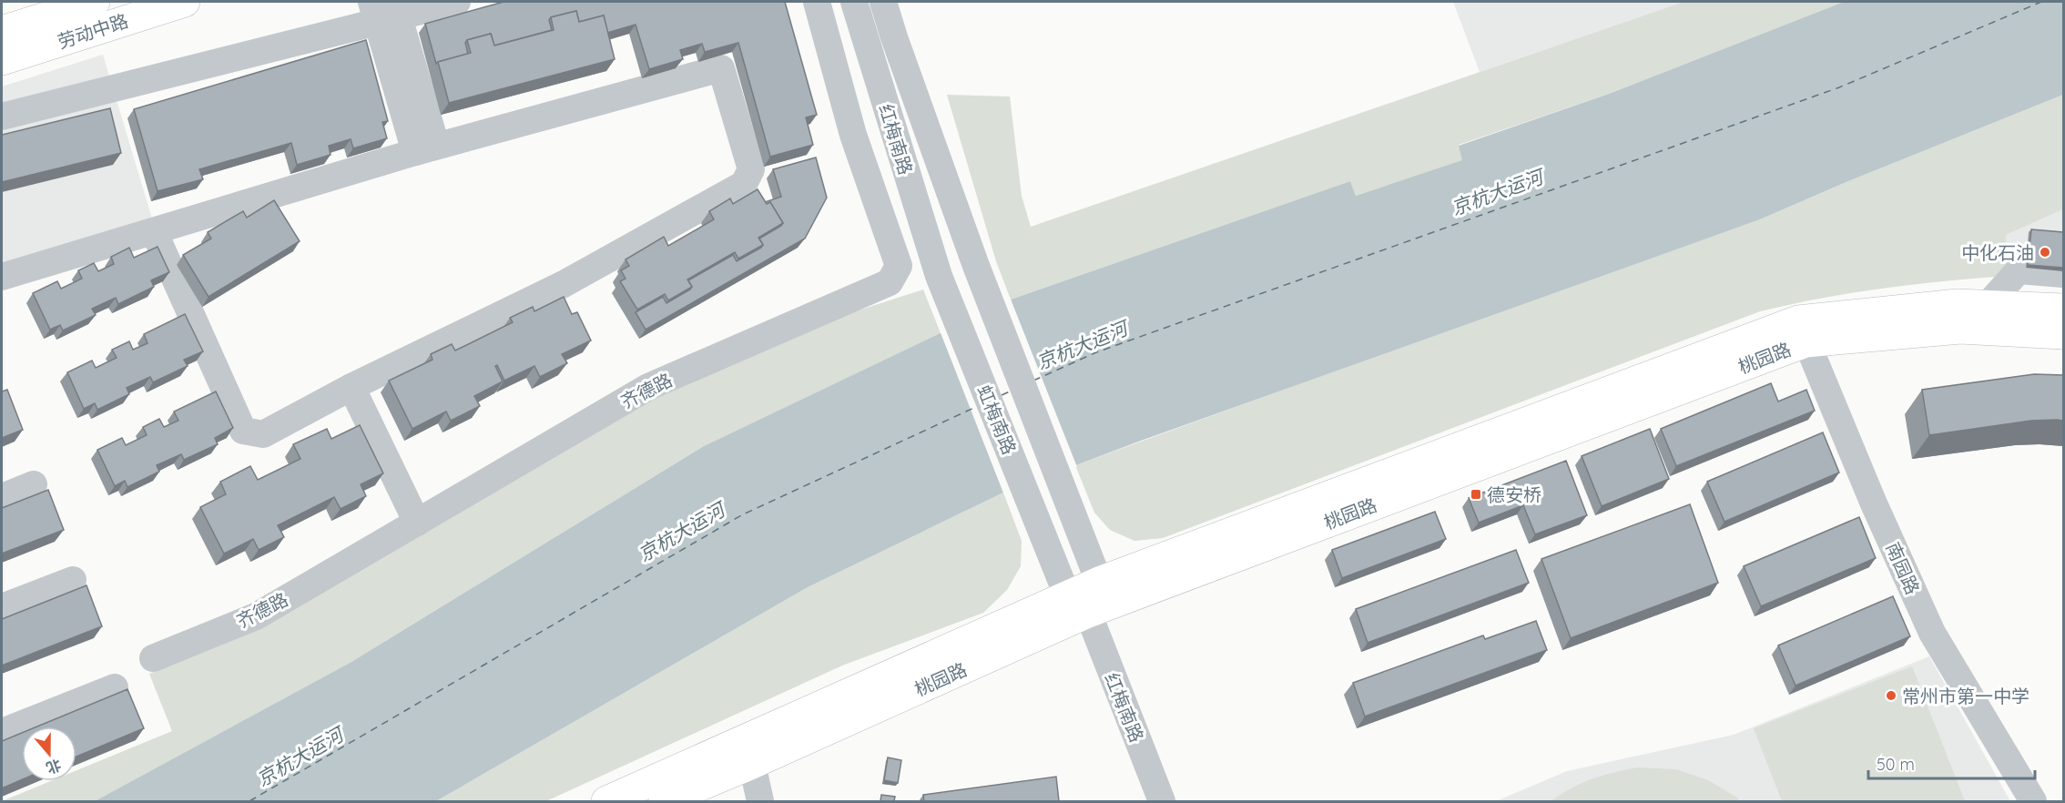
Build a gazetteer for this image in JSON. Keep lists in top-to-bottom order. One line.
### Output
{"streets":{"main road":["劳动中路","桃园路"],"street":["红梅南路","齐德路","虹梅南路","南园路"]},"crossings":[["红梅南路","桃园路"],["红梅南路","虹梅南路"],["桃园路","虹梅南路"],["桃园路","南园路"]],"water":["京杭大运河"],"places":{"other":["中化石油","常州市第一中学"],"transit":["德安桥"]},"scale_bar":"50 m","north":"bottom"}
